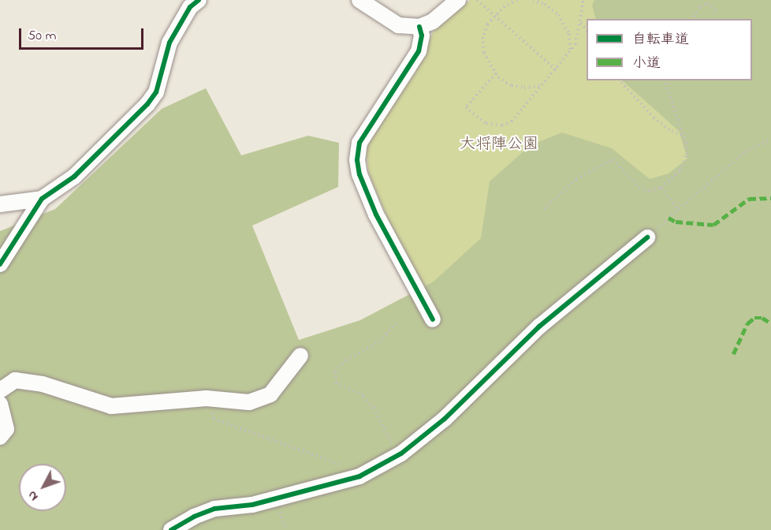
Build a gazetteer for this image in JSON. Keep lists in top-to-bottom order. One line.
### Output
{"parks":["大将陣公園"],"legend":["自転車道","小道"],"scale_bar":"50 m","north":"bottom left"}
